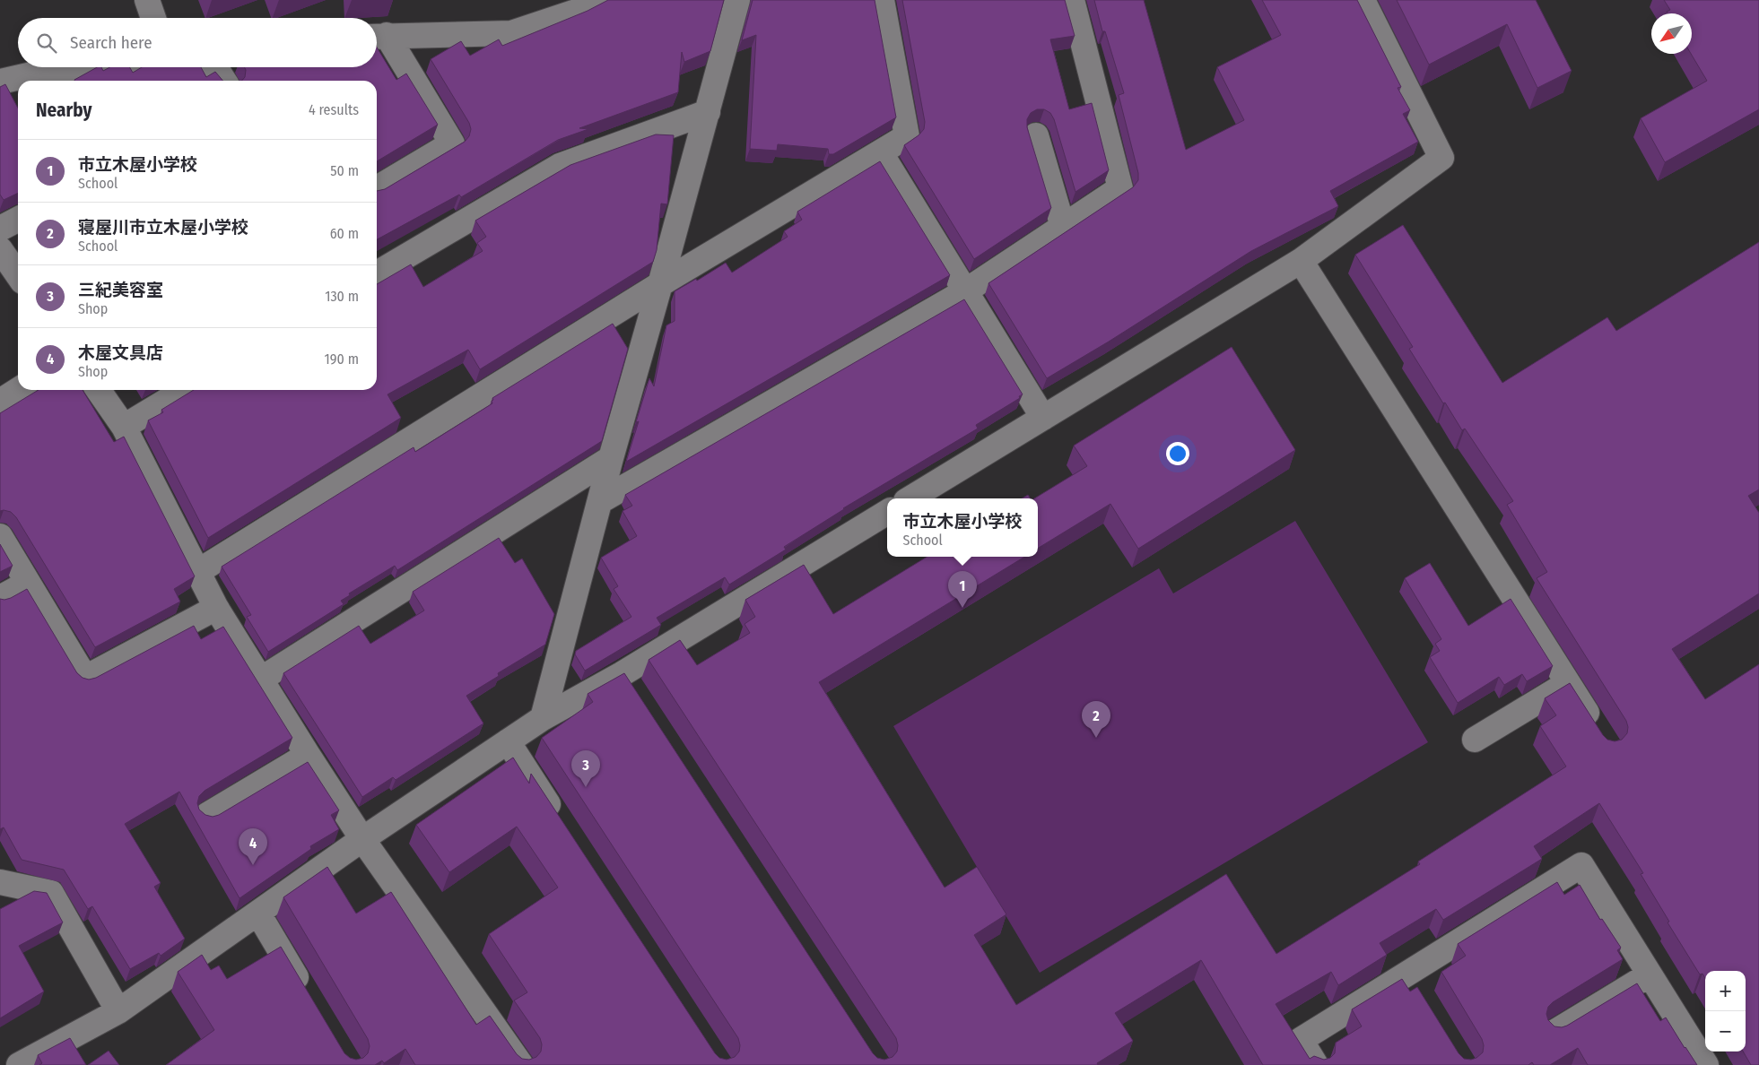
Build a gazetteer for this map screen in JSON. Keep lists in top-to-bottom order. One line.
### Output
{"north":"bottom left","page":{"search":"Search here","heading":["Nearby","4 results"],"list":[{"mark":"1","name":"市立木屋小学校","note":"School","value":"50 m"},{"mark":"2","name":"寝屋川市立木屋小学校","note":"School","value":"60 m"},{"mark":"3","name":"三紀美容室","note":"Shop","value":"130 m"},{"mark":"4","name":"木屋文具店","note":"Shop","value":"190 m"}],"popup":["市立木屋小学校","School"],"pins":["1","2","3","4"],"map_buttons":["+","−"]}}
